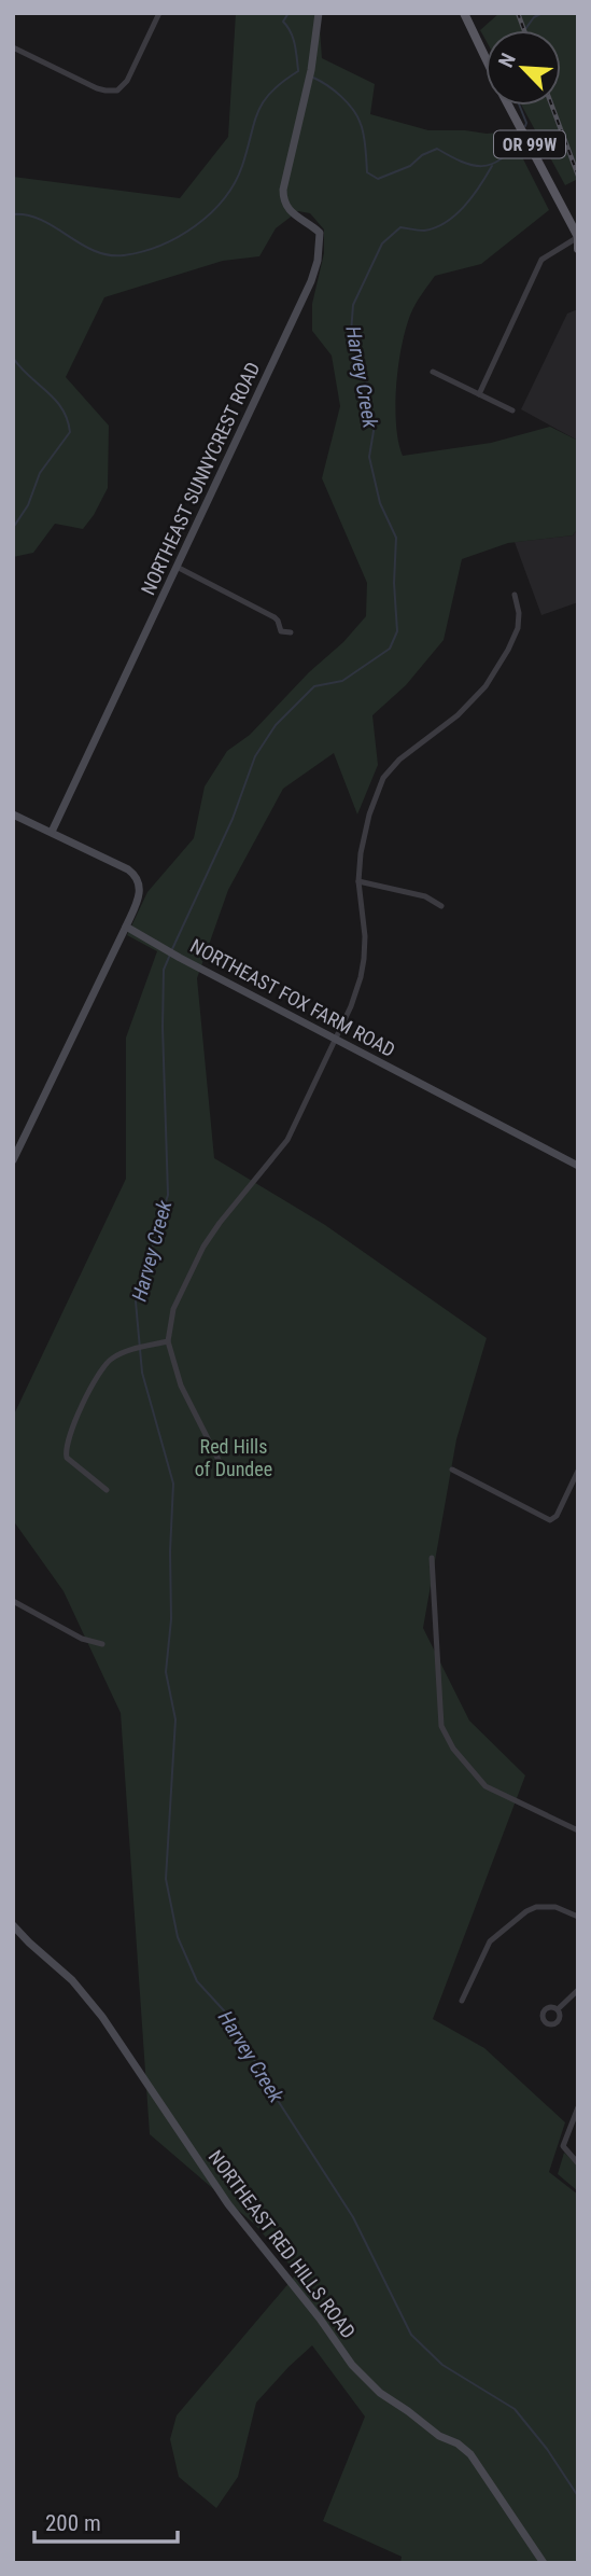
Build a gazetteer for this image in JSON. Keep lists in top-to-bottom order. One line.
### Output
{"streets":{"main road":["OR 99W"],"street":["NORTHEAST SUNNYCREST ROAD","NORTHEAST FOX FARM ROAD","NORTHEAST RED HILLS ROAD"]},"water":["Harvey Creek"],"parks":["Red Hills of Dundee"],"scale_bar":"200 m","north":"top left"}
